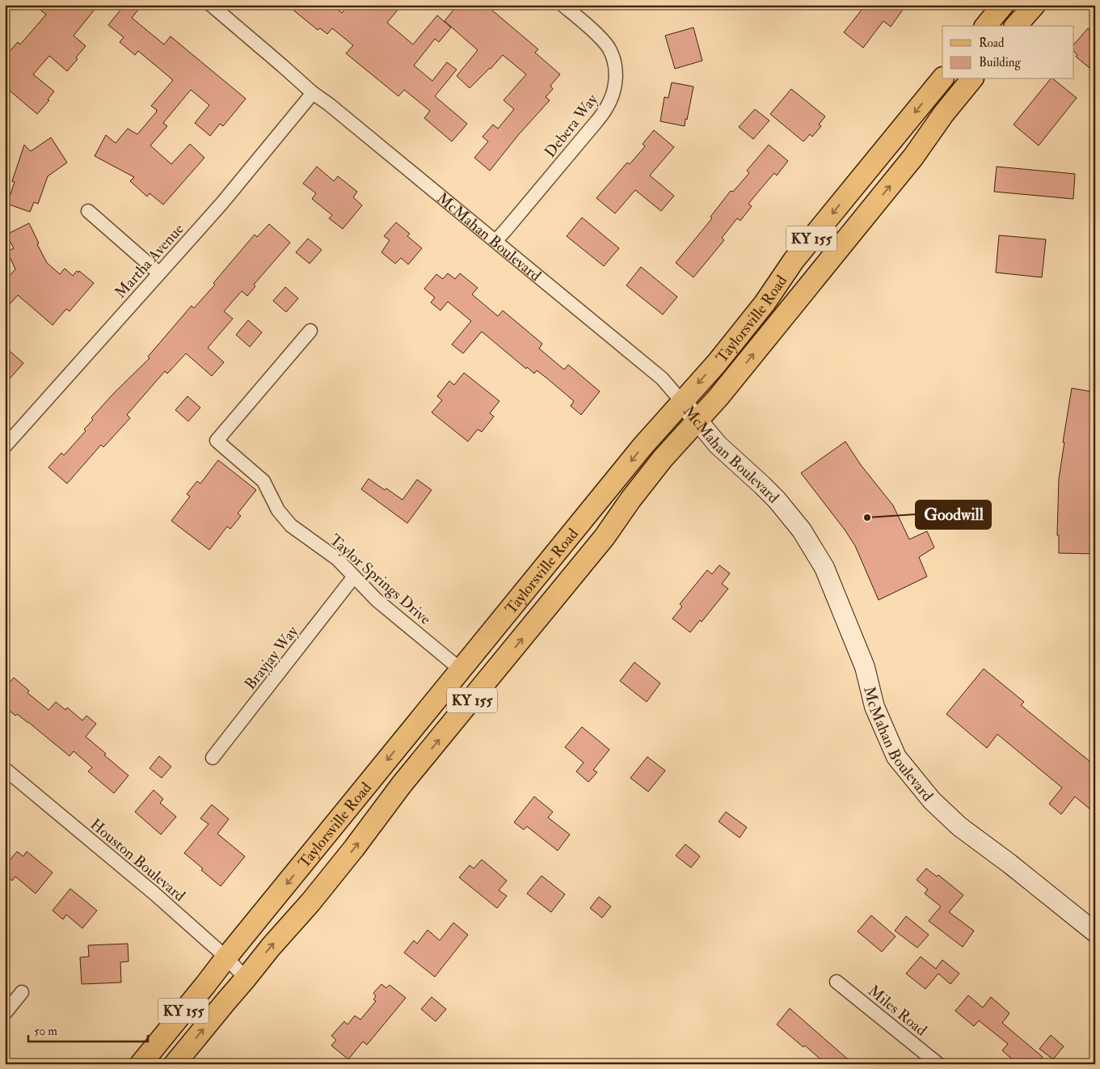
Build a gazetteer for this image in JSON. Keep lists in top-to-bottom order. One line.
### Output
{"streets":{"main road":["KY 155","Taylorsville Road"],"street":["Debera Way","McMahan Boulevard","Martha Avenue","Taylor Springs Drive","Brayjay Way","Houston Boulevard","Miles Road"]},"crossings":[["Debera Way","McMahan Boulevard"],["McMahan Boulevard","Martha Avenue"],["McMahan Boulevard","Taylorsville Road"],["Taylorsville Road","Taylor Springs Drive"],["Taylorsville Road","Houston Boulevard"],["Taylor Springs Drive","Brayjay Way"]],"places":["Goodwill"],"legend":["Road","Building"],"scale_bar":"50 m"}
